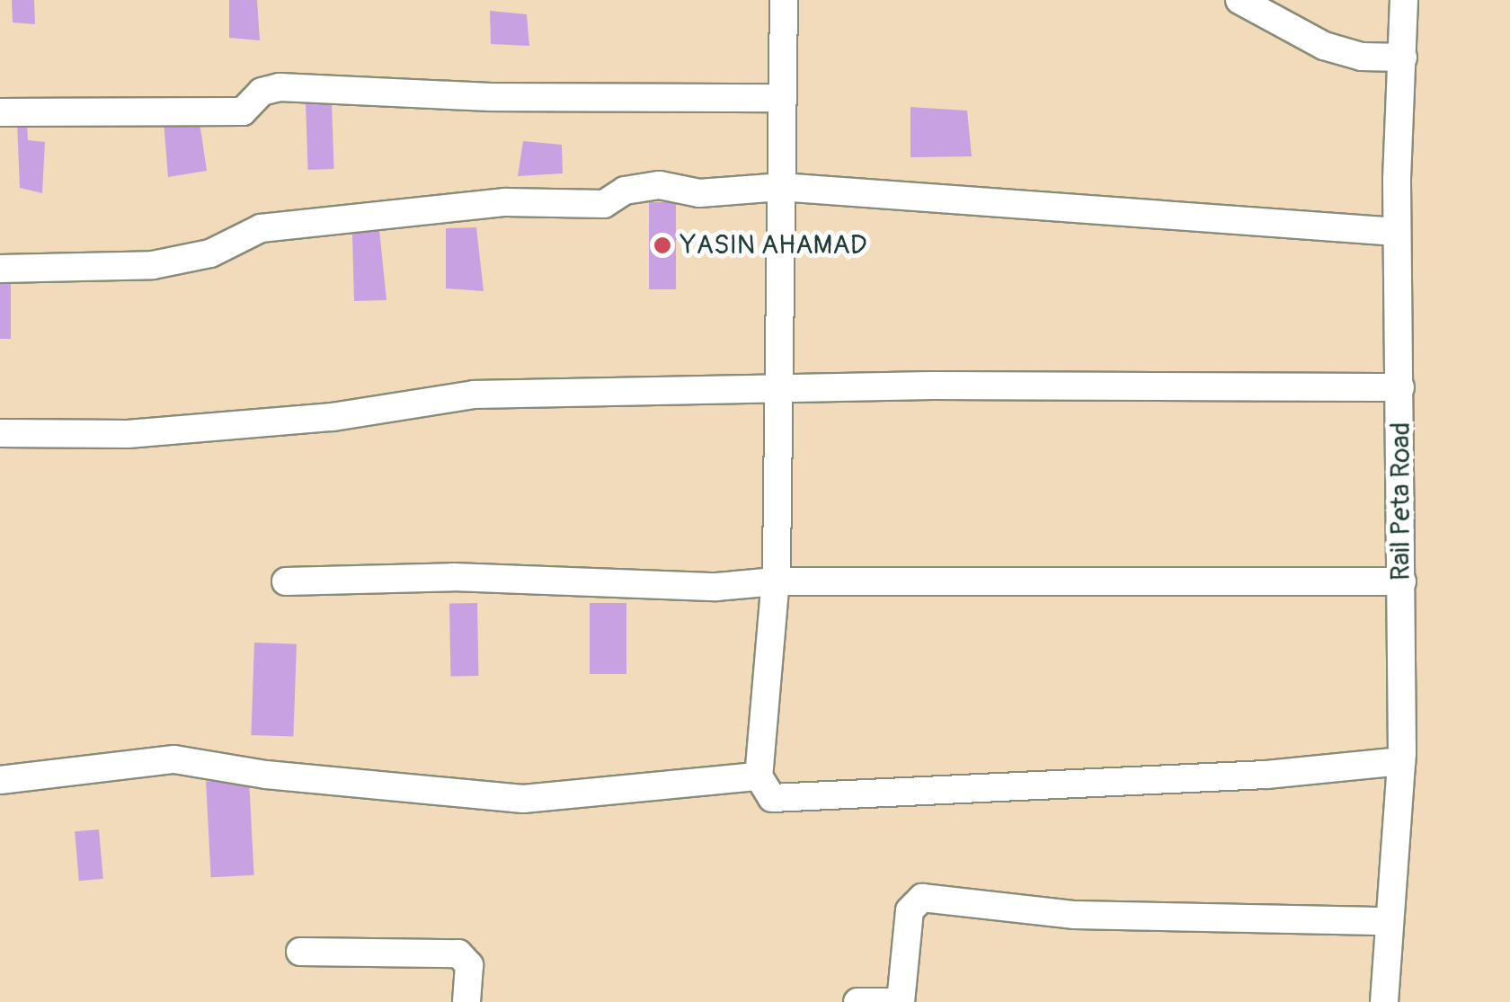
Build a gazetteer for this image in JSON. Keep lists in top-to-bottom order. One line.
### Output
{"streets":{"street":["Rail Peta Road"]},"places":["YASIN AHAMAD"]}
